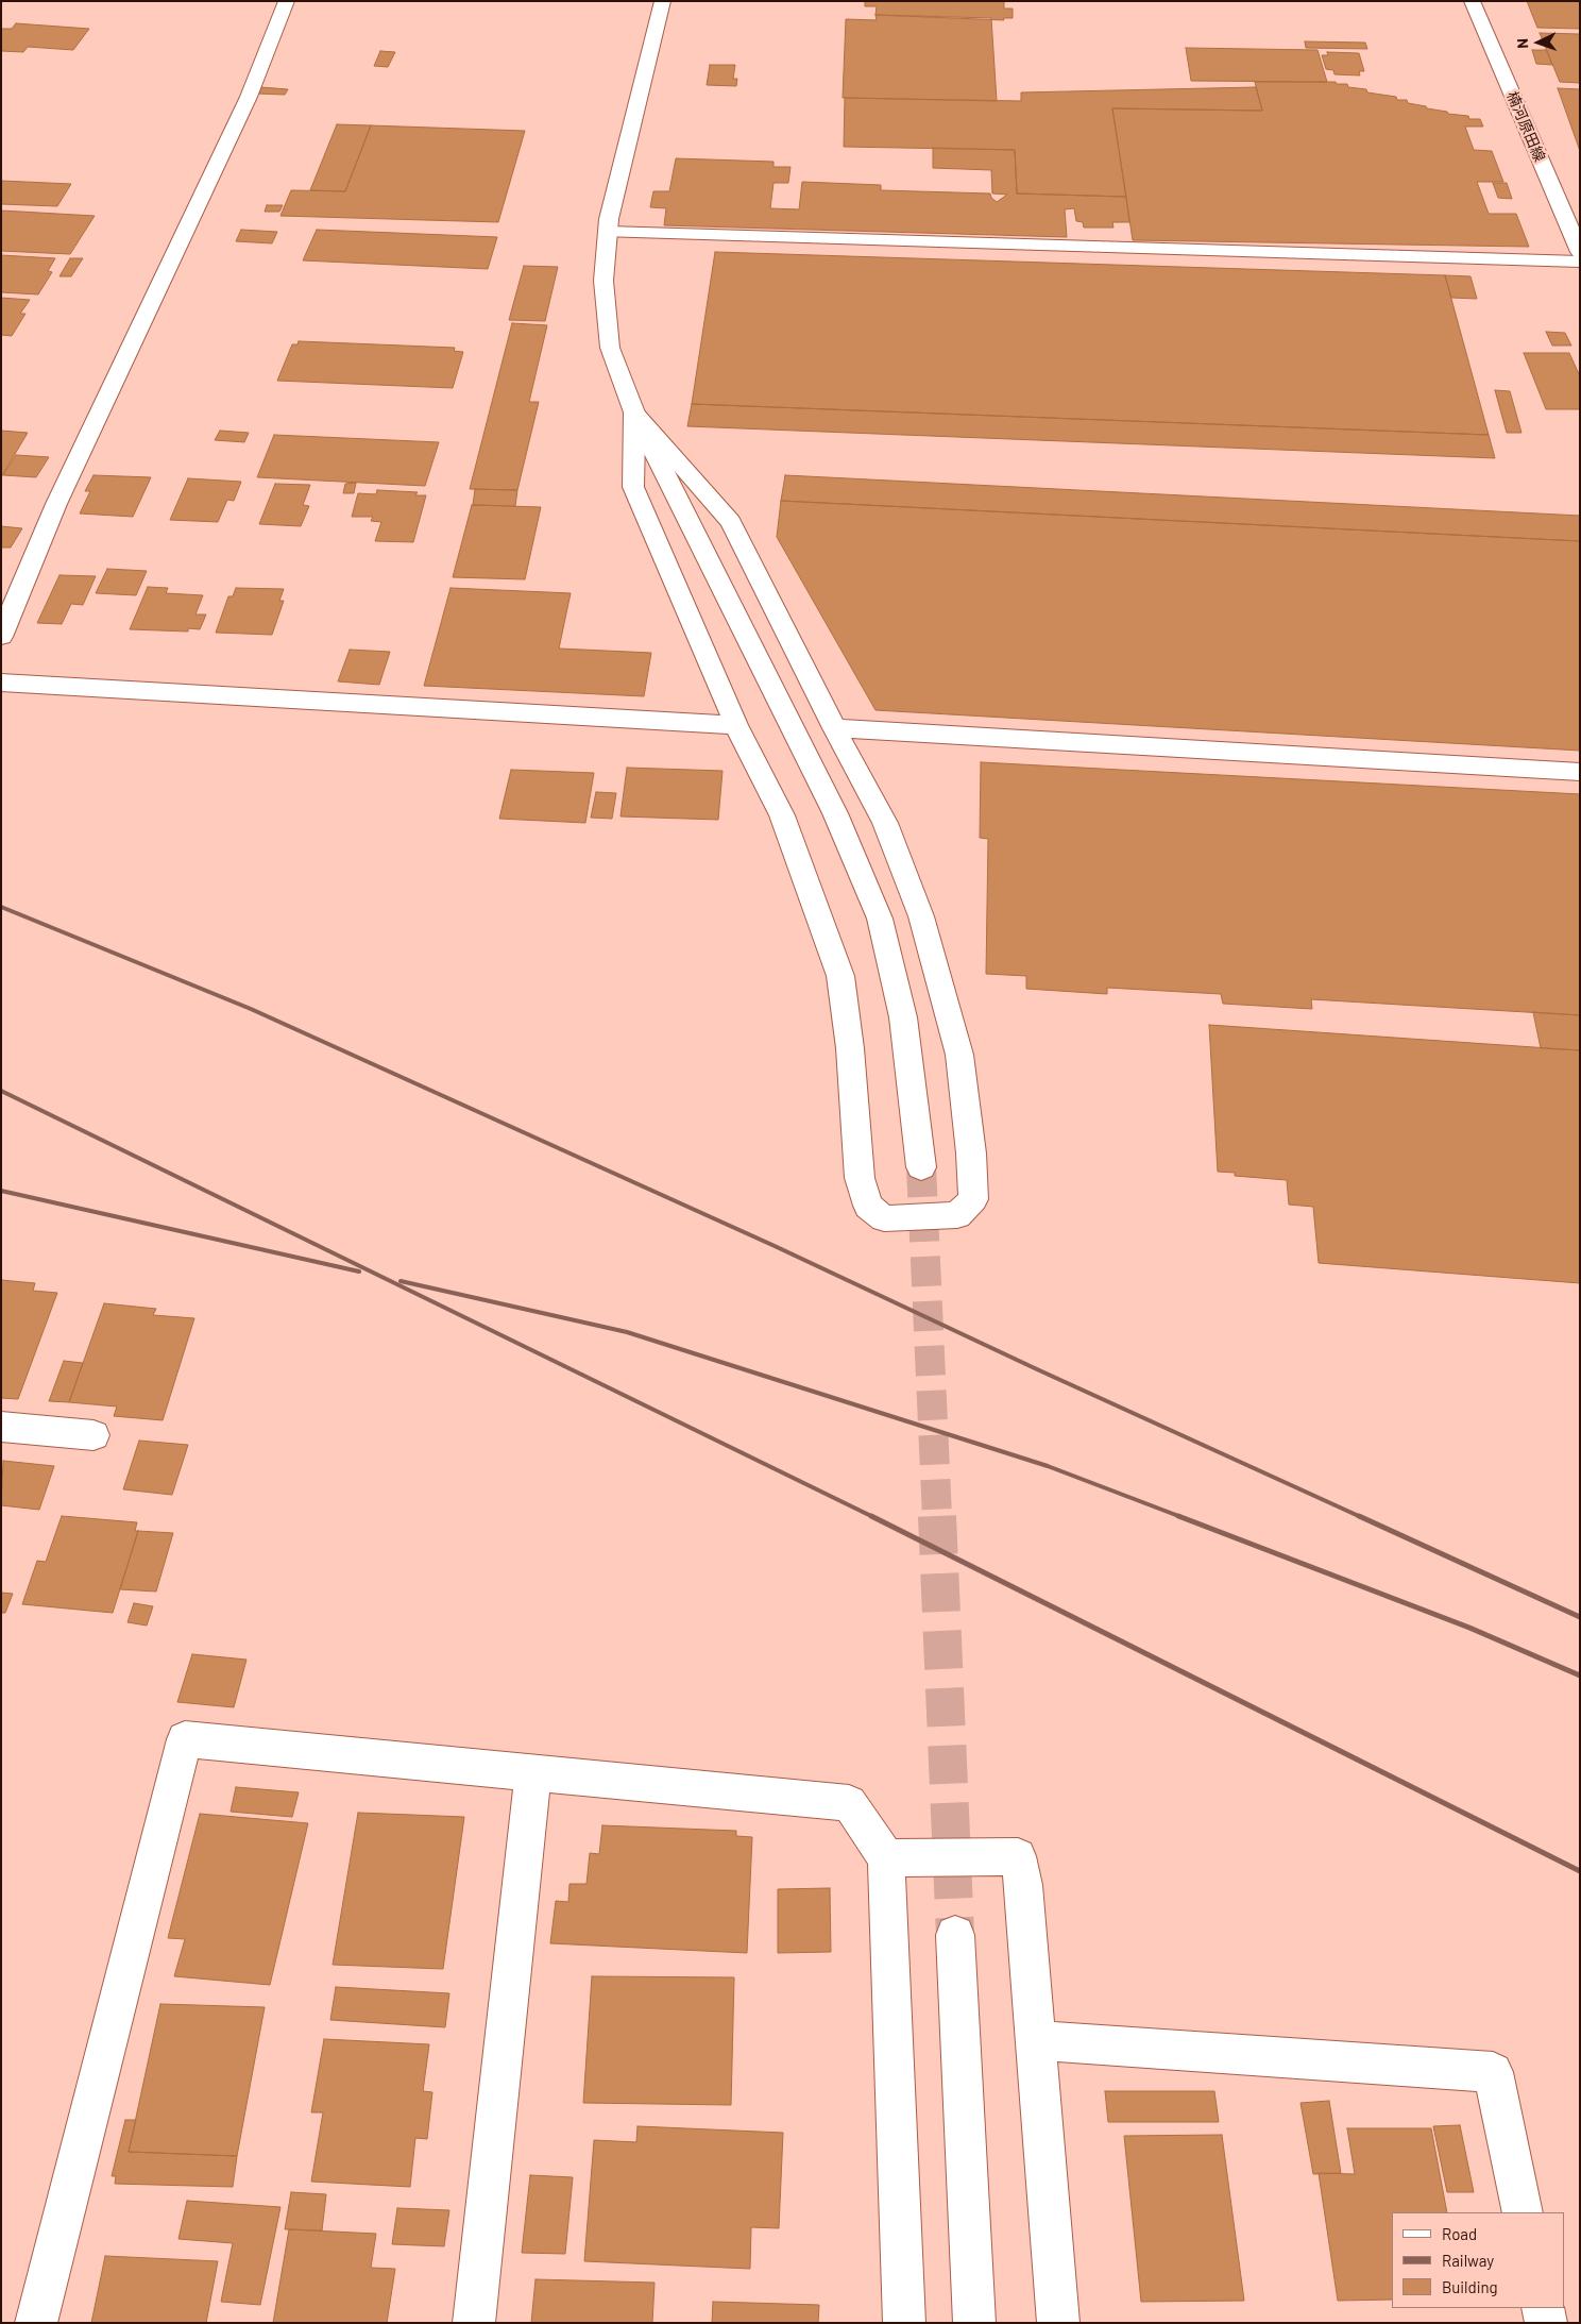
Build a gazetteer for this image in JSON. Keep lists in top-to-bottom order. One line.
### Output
{"streets":{"street":["楠河原田線"]},"legend":["Road","Railway","Building"],"north":"left"}
